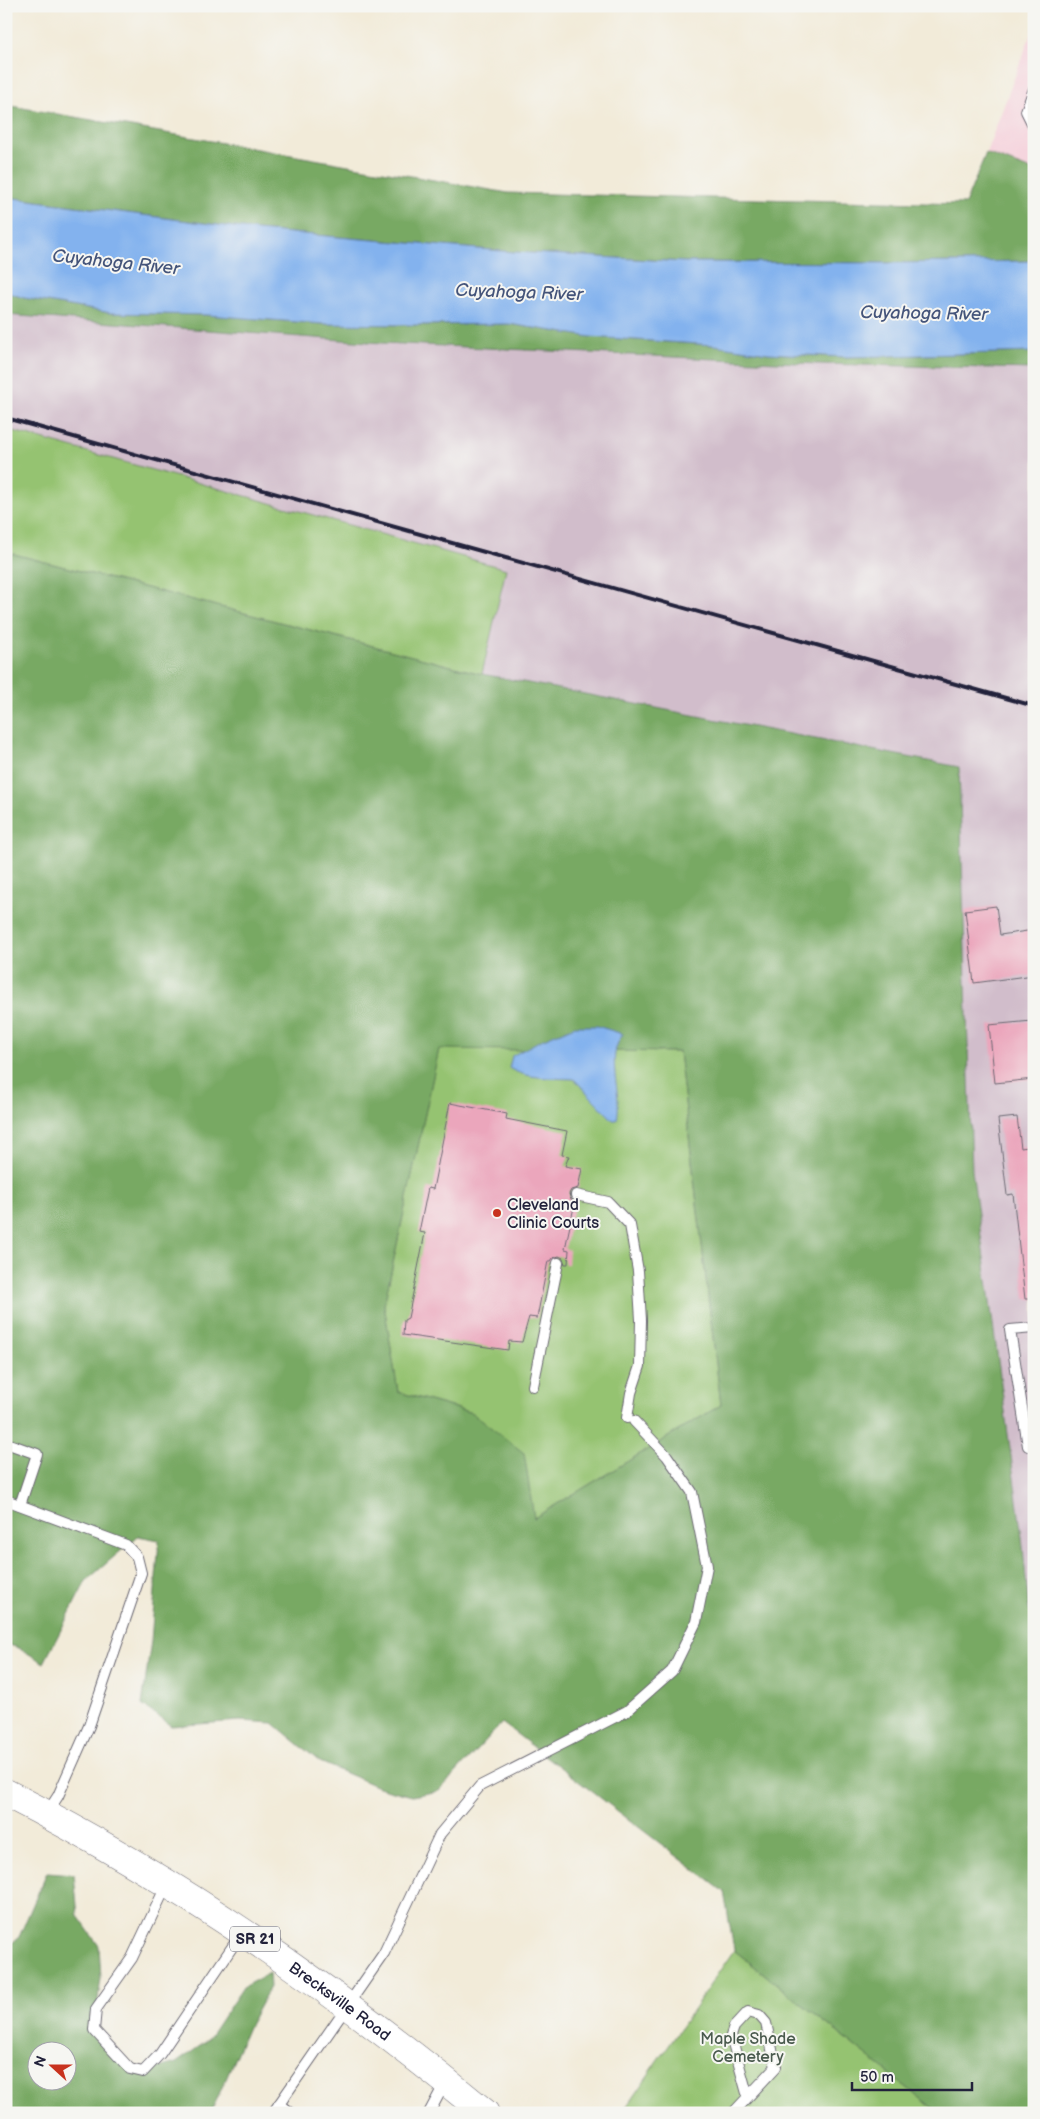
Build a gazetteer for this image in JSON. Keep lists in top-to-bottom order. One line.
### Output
{"streets":{"main road":["SR 21","Brecksville Road"]},"water":["Cuyahoga River"],"parks":["Maple Shade Cemetery"],"places":["Cleveland Clinic Courts"],"scale_bar":"50 m","north":"left"}
